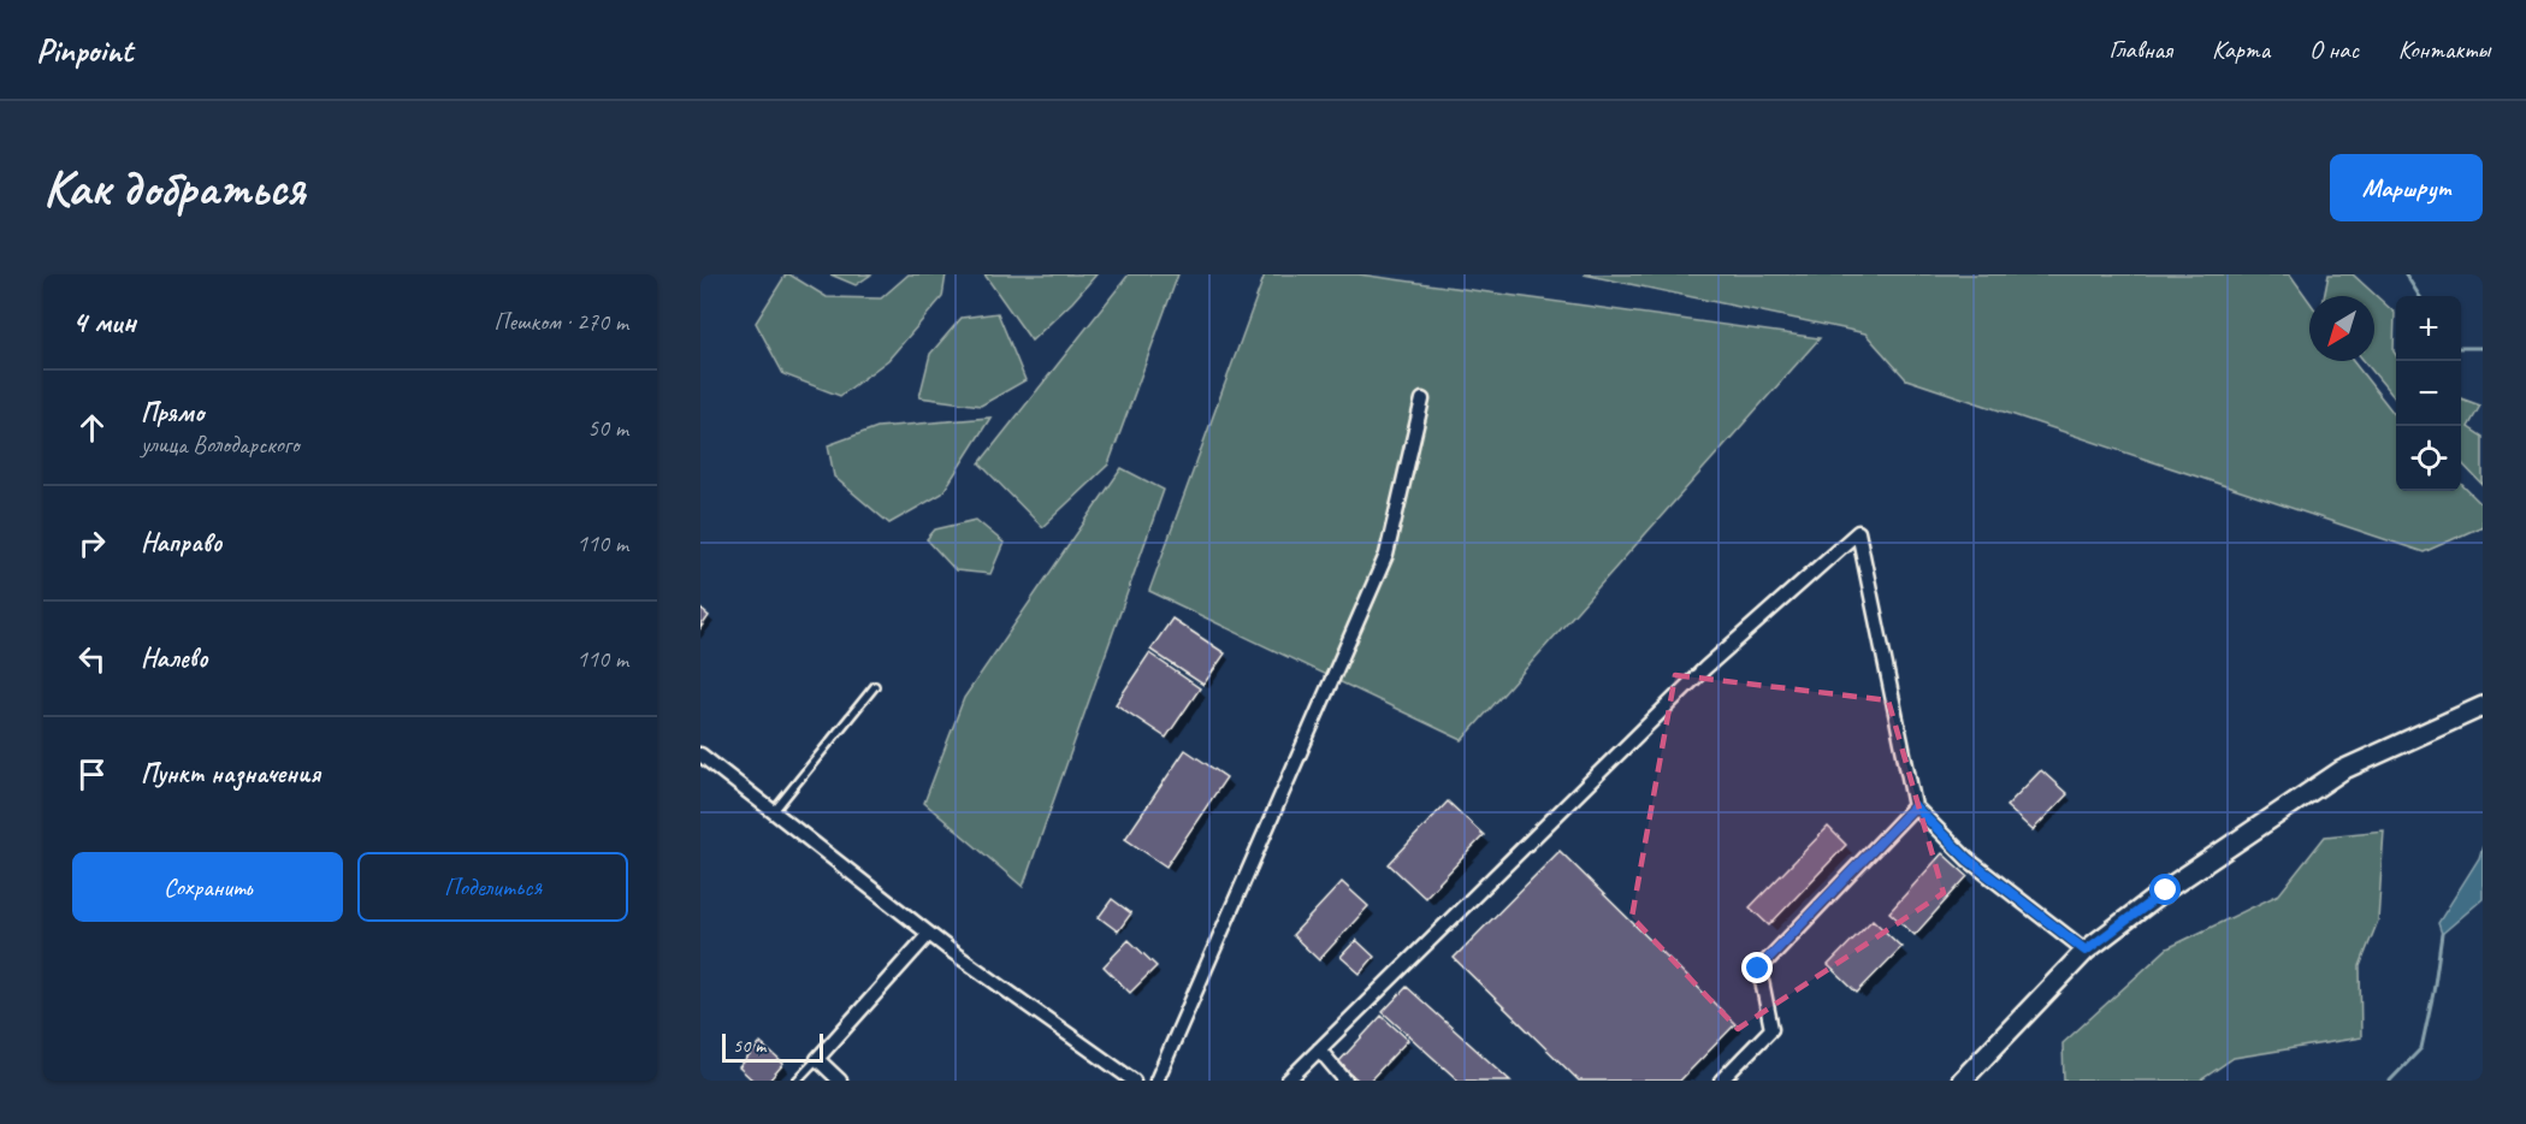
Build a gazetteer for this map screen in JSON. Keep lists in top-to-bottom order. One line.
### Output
{"scale_bar":"50 m","north":"bottom left","page":{"header":"Pinpoint","nav":["Главная","Карта","О нас","Контакты"],"buttons":["Маршрут",["Сохранить","Поделиться"]],"title":"Как добраться","heading":["4 мин","Пешком · 270 m"],"map_buttons":["+","−"],"list":[["Прямо","улица Володарского","50 m"],["Направо","110 m"],["Налево","110 m"],"Пункт назначения"],"scale":"50 m"}}
